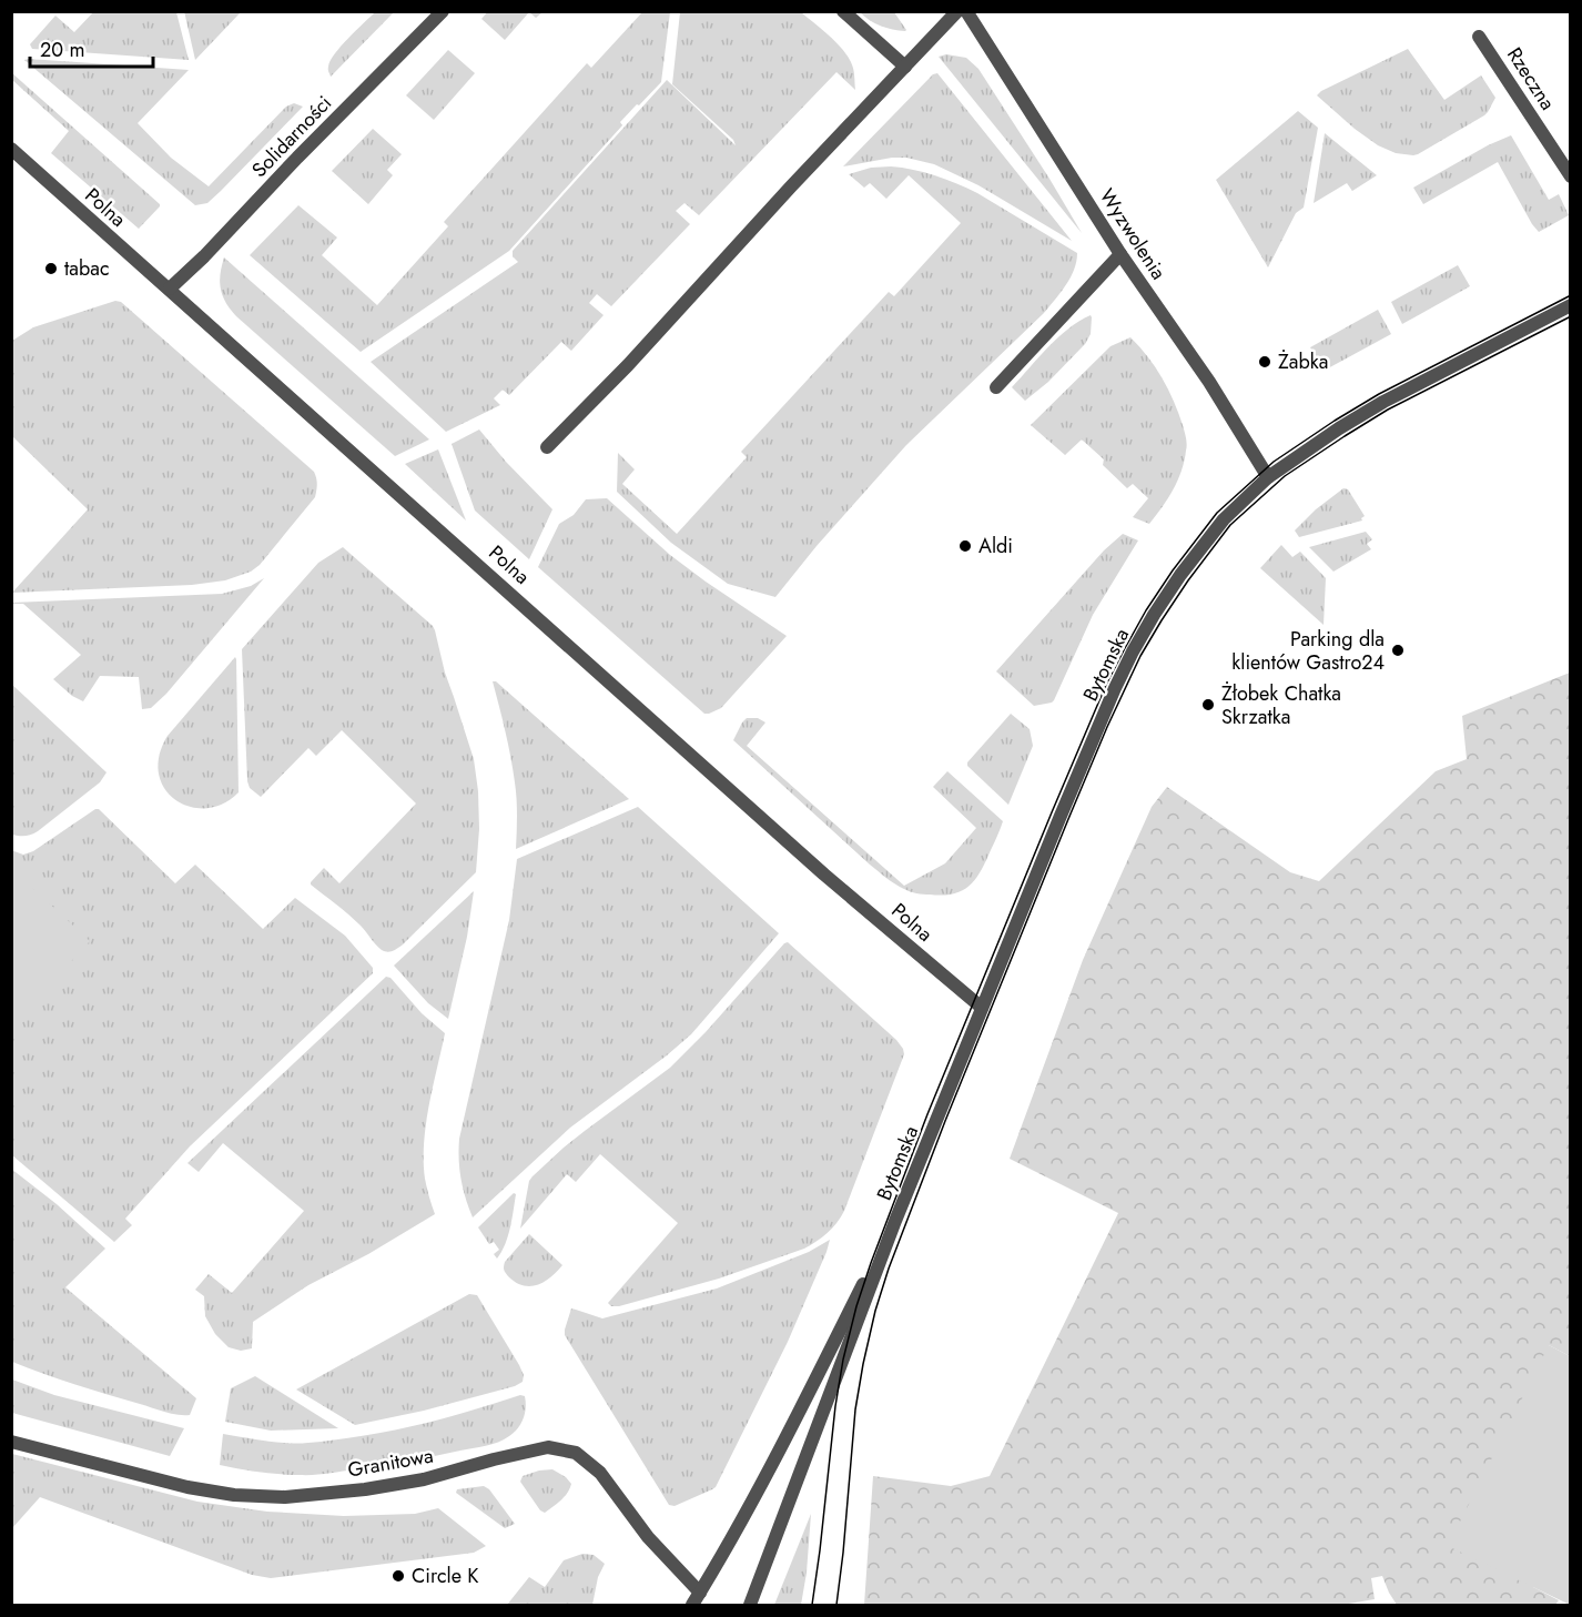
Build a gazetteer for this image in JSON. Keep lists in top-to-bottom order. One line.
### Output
{"streets":{"street":["Rzeczna","Solidarności","Polna","Wyzwolenia","Bytomska","Granitowa"]},"crossings":[["Solidarności","Polna"],["Polna","Bytomska"],["Wyzwolenia","Bytomska"],["Bytomska","Granitowa"]],"places":["tabac","Żabka","Aldi","Parking dla klientów Gastro24","Żłobek Chatka Skrzatka","Circle K"],"scale_bar":"20 m"}
